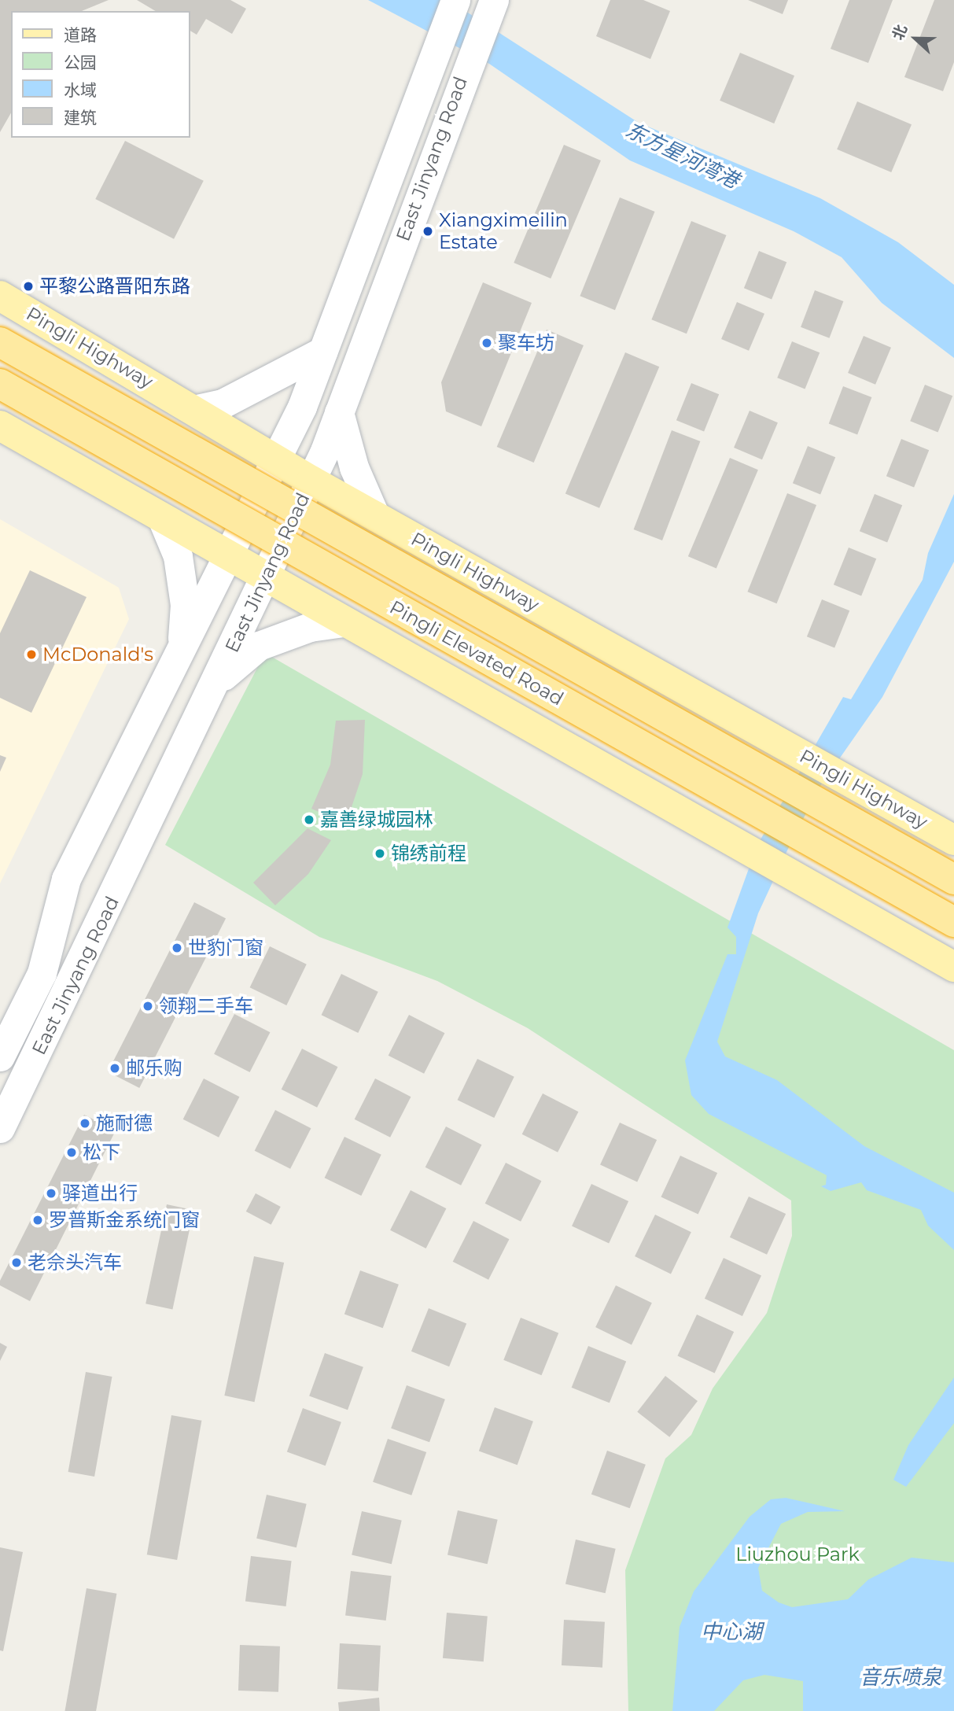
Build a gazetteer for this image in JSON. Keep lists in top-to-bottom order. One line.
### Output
{"streets":{"highway":["Pingli Elevated Road"],"main road":["East Jinyang Road","Pingli Highway"]},"crossings":[["East Jinyang Road","Pingli Highway"]],"water":["东方星河湾港","中心湖","音乐喷泉"],"parks":["Liuzhou Park"],"places":["Xiangximeilin Estate","平黎公路晋阳东路","聚车坊","McDonald's","嘉善绿城园林","锦绣前程","世豹门窗","领翔二手车","邮乐购","施耐德","松下","驿道出行","罗普斯金系统门窗","老佘头汽车"],"legend":["道路","公园","水域","建筑"],"north":"left"}
